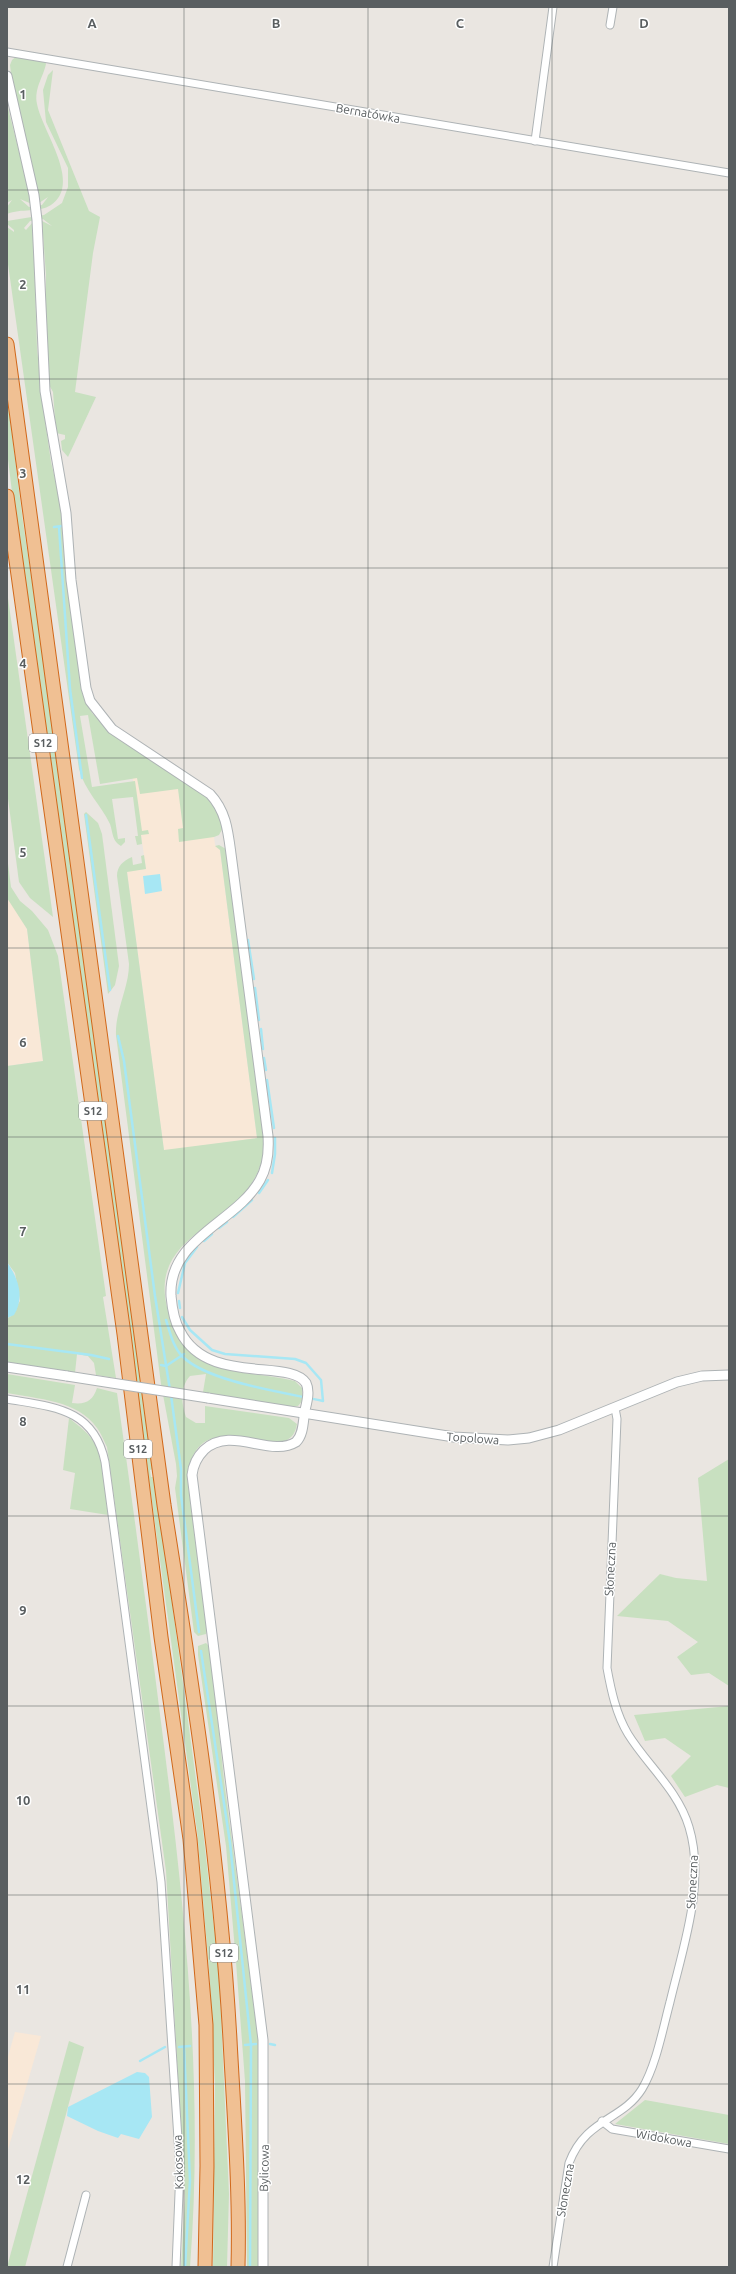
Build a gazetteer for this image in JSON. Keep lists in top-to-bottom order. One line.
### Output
{"streets":{"highway":["S12"],"street":["Bernatówka","Topolowa","Słoneczna","Widokowa","Kokosowa","Bylicowa"]},"crossings":[["Topolowa","Słoneczna"],["Topolowa","Bylicowa"],["Słoneczna","Widokowa"]],"grid":{"columns":["A","B","C","D"],"rows":["1","2","3","4","5","6","7","8","9","10","11","12"]}}
